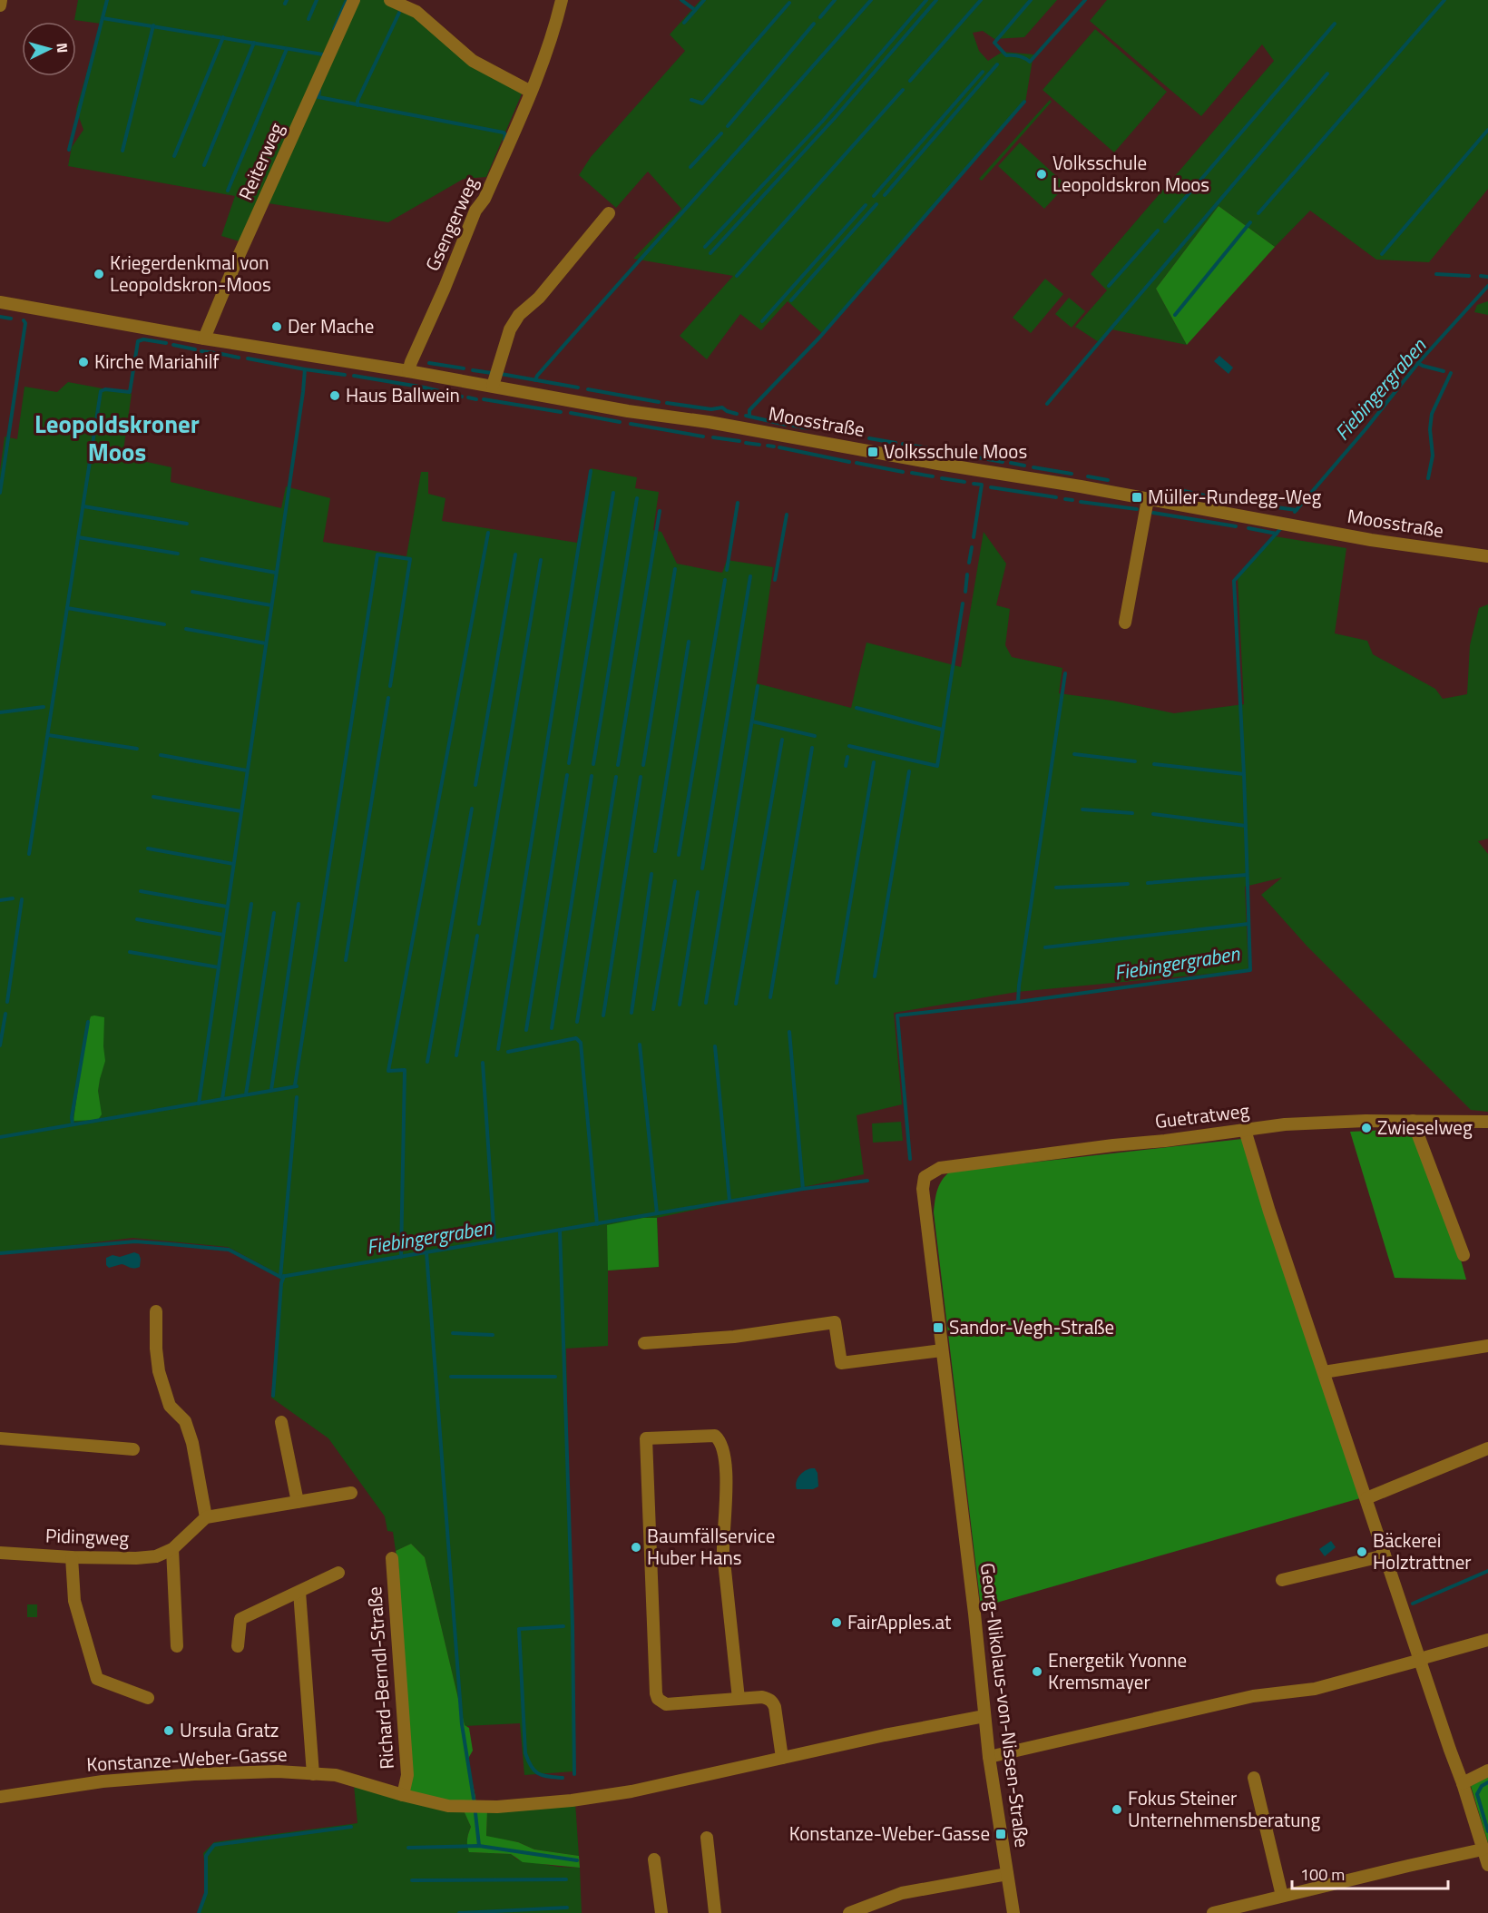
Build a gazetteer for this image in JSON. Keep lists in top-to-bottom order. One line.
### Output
{"streets":{"street":["Reiterweg","Gsengerweg","Moosstraße","Guetratweg","Pidingweg","Richard-Berndl-Straße","Georg-Nikolaus-von-Nissen-Straße","Konstanze-Weber-Gasse"]},"crossings":[["Reiterweg","Moosstraße"],["Gsengerweg","Moosstraße"],["Guetratweg","Georg-Nikolaus-von-Nissen-Straße"],["Richard-Berndl-Straße","Konstanze-Weber-Gasse"],["Georg-Nikolaus-von-Nissen-Straße","Konstanze-Weber-Gasse"]],"districts":["Leopoldskroner Moos"],"water":["Fiebingergraben"],"places":{"other":["Volksschule Leopoldskron Moos","Kriegerdenkmal von Leopoldskron-Moos","Der Mache","Kirche Mariahilf","Haus Ballwein","Zwieselweg","Baumfällservice Huber Hans","Bäckerei Holztrattner","FairApples.at","Energetik Yvonne Kremsmayer","Ursula Gratz","Fokus Steiner Unternehmensberatung"],"transit":["Volksschule Moos","Müller-Rundegg-Weg","Sandor-Vegh-Straße","Konstanze-Weber-Gasse"]},"scale_bar":"100 m","north":"right"}
